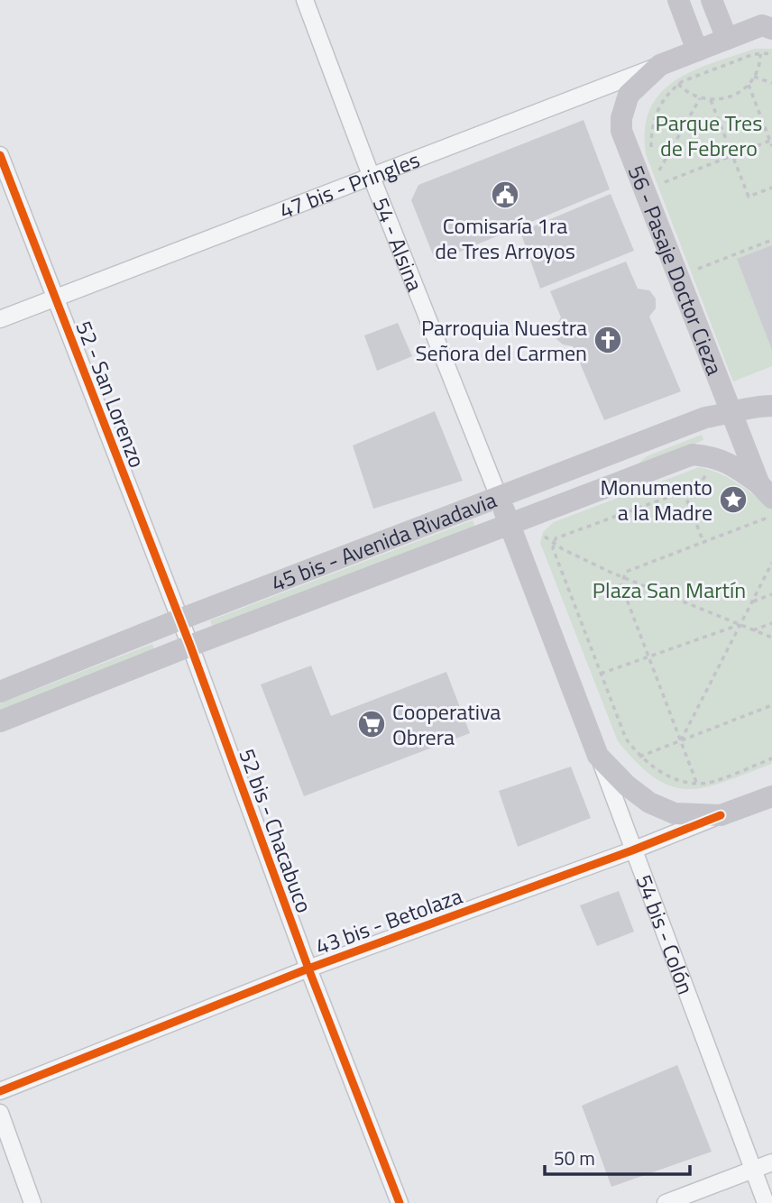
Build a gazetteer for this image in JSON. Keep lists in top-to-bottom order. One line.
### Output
{"streets":{"main road":["47 bis - Pringles","54 - Alsina","56 - Pasaje Doctor Cieza","45 bis - Avenida Rivadavia","43 bis - Betolaza","54 bis - Colón"],"street":["52 - San Lorenzo","52 bis - Chacabuco"]},"crossings":[["47 bis - Pringles","54 - Alsina"],["47 bis - Pringles","56 - Pasaje Doctor Cieza"],["47 bis - Pringles","52 - San Lorenzo"],["54 - Alsina","45 bis - Avenida Rivadavia"],["54 - Alsina","54 bis - Colón"],["56 - Pasaje Doctor Cieza","45 bis - Avenida Rivadavia"],["52 - San Lorenzo","45 bis - Avenida Rivadavia"],["52 - San Lorenzo","52 bis - Chacabuco"],["45 bis - Avenida Rivadavia","52 bis - Chacabuco"],["45 bis - Avenida Rivadavia","54 bis - Colón"],["52 bis - Chacabuco","43 bis - Betolaza"],["43 bis - Betolaza","54 bis - Colón"]],"parks":["Parque Tres de Febrero","Plaza San Martín"],"places":{"public building":["Comisaría 1ra de Tres Arroyos"],"church":["Parroquia Nuestra Señora del Carmen"],"place":["Monumento a la Madre"],"supermarket":["Cooperativa Obrera"]},"scale_bar":"50 m"}
